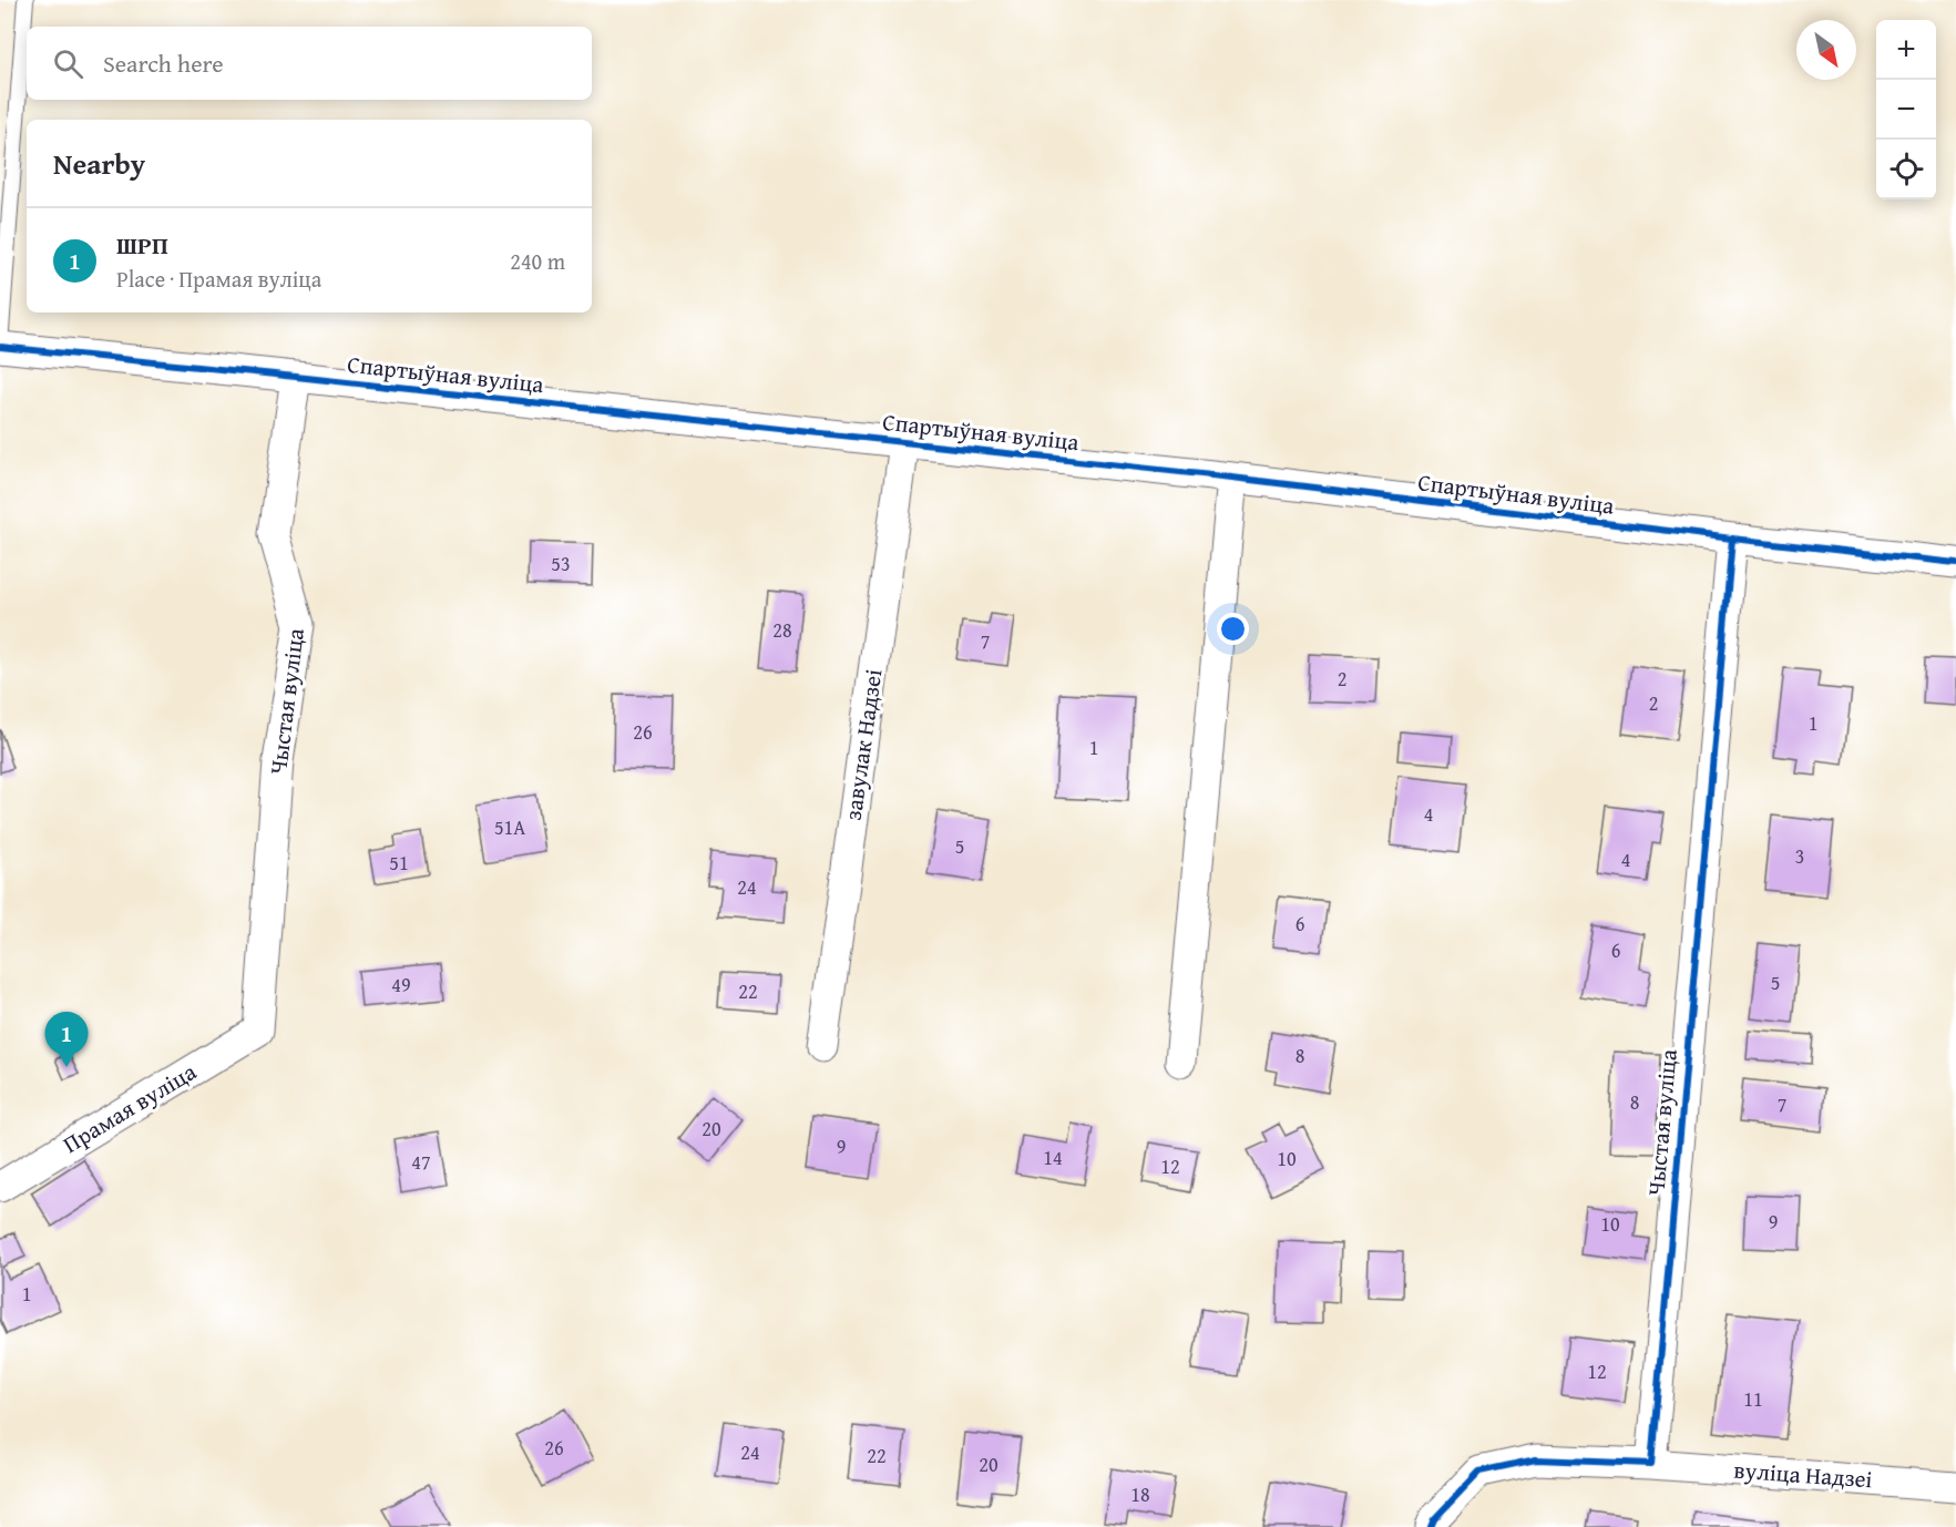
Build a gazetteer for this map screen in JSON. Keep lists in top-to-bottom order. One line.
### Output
{"streets":{"street":["Спартыўная вуліца","Чыстая вуліца","завулак Надзеі","Прамая вуліца","вуліца Надзеі"]},"crossings":[["Спартыўная вуліца","Чыстая вуліца"],["Спартыўная вуліца","завулак Надзеі"],["Чыстая вуліца","Прамая вуліца"],["Чыстая вуліца","вуліца Надзеі"]],"house_numbers":["53","28","7","2","2","1","26","1","4","51А","5","3","4","51","24","6","6","5","49","22","8","8","7","20","9","14","10","47","12","9","10","1","12","11","26","24","22","20","18"],"north":"bottom right","page":{"map_buttons":["+","−"],"search":"Search here","heading":"Nearby","list":[{"mark":"1","name":"ШРП","note":"Place · Прамая вуліца","value":"240 m"}],"pins":"1"}}
